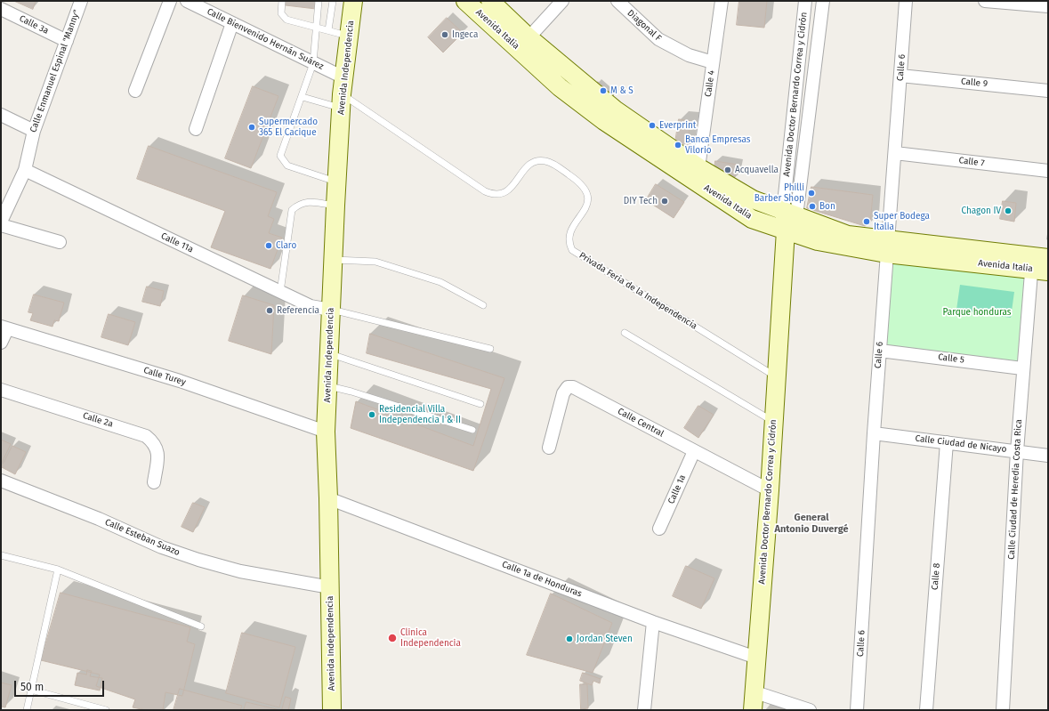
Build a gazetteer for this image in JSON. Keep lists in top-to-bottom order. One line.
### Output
{"streets":{"street":["Calle 3a","Diagonal F","Avenida Italia","Calle Bienvenido Hernán Suárez","Avenida Independencia","Calle 6","Calle Enmanuel Espinal \"Manny\"","Calle 9","Calle 4","Avenida Doctor Bernardo Correa y Cidrón","Calle 7","Calle 11a","Calle 5","Calle Turey","Calle 2a","Calle Central","Calle Ciudad de Nicayo","Calle 1a","Calle Ciudad de Heredia Costa Rica","Calle Esteban Suazo","Calle 8","Calle 1a de Honduras"],"lane":["Privada Feria de la Independencia"]},"crossings":[["Calle 3a","Calle Enmanuel Espinal \"Manny\""],["Diagonal F","Calle 4"],["Avenida Italia","Calle 6"],["Avenida Italia","Calle 4"],["Avenida Italia","Avenida Doctor Bernardo Correa y Cidrón"],["Avenida Italia","Calle Ciudad de Heredia Costa Rica"],["Calle Bienvenido Hernán Suárez","Avenida Independencia"],["Calle Bienvenido Hernán Suárez","Privada Feria de la Independencia"],["Avenida Independencia","Calle 11a"],["Avenida Independencia","Privada Feria de la Independencia"],["Avenida Independencia","Calle Turey"],["Avenida Independencia","Calle Esteban Suazo"],["Avenida Independencia","Calle 1a de Honduras"],["Calle 6","Calle 9"],["Calle 6","Calle 7"],["Calle 6","Calle 5"],["Calle 6","Calle Ciudad de Nicayo"],["Calle Enmanuel Espinal \"Manny\"","Calle 11a"],["Avenida Doctor Bernardo Correa y Cidrón","Privada Feria de la Independencia"],["Avenida Doctor Bernardo Correa y Cidrón","Calle Central"],["Avenida Doctor Bernardo Correa y Cidrón","Calle 1a de Honduras"],["Calle 5","Calle Ciudad de Heredia Costa Rica"],["Calle Central","Calle 1a"],["Calle Ciudad de Nicayo","Calle Ciudad de Heredia Costa Rica"],["Calle Ciudad de Nicayo","Calle 8"]],"districts":["General Antonio Duvergé"],"parks":["Parque honduras"],"places":["Ingeca","M & S","Everprint","Supermercado 365 El Cacique","Banca Empresas Vilorio","Acquavella","Philli Barber Shop","DIY Tech","Bon","Chagon IV","Super Bodega Italia","Claro","Referencia","Residencial Villa Independencia I & II","Clinica Independencia","Jordan Steven"],"scale_bar":"50 m"}
